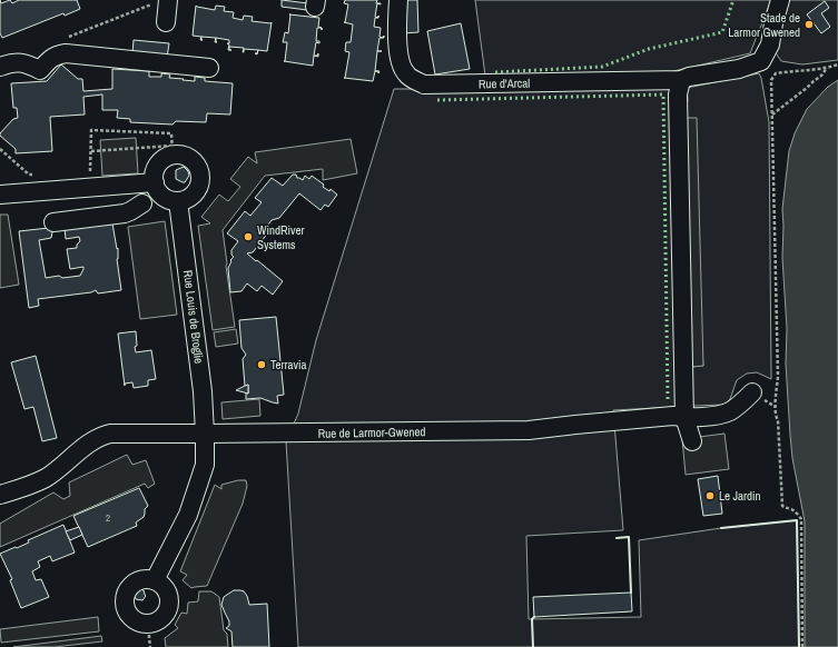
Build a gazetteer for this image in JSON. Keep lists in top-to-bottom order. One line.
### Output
{"streets":{"street":["Rue d'Arcal","Rue Louis de Broglie","Rue de Larmor-Gwened"]},"crossings":[["Rue Louis de Broglie","Rue de Larmor-Gwened"]],"places":["Stade de Larmor Gwened","WindRiver Systems","Terravia","Le Jardin"],"house_numbers":["2"]}
